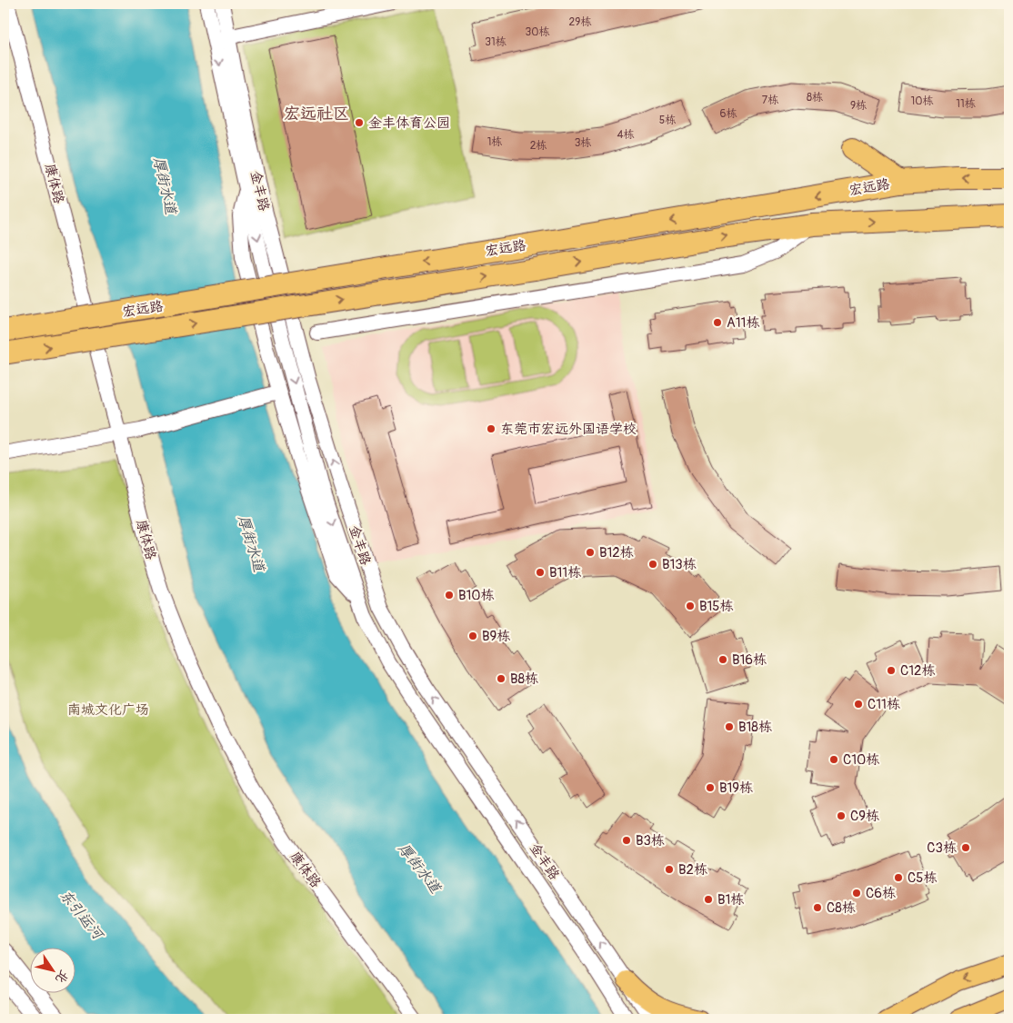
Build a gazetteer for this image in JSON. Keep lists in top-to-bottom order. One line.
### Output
{"streets":{"highway":["宏远路"],"street":["康体路","金丰路"]},"districts":["宏远社区"],"water":["厚街水道","东引运河"],"parks":["南城文化广场"],"places":["金丰体育公园","A11栋","东莞市宏远外国语学校","B12栋","B13栋","B11栋","B10栋","B15栋","B9栋","B16栋","C12栋","B8栋","C11栋","B18栋","C10栋","B19栋","C9栋","B3栋","C3栋","B2栋","C5栋","C6栋","B1栋","C8栋"],"house_numbers":["29栋","30栋","31栋","8栋","7栋","10栋","11栋","9栋","6栋","5栋","4栋","1栋","3栋","2栋"],"north":"bottom right"}
